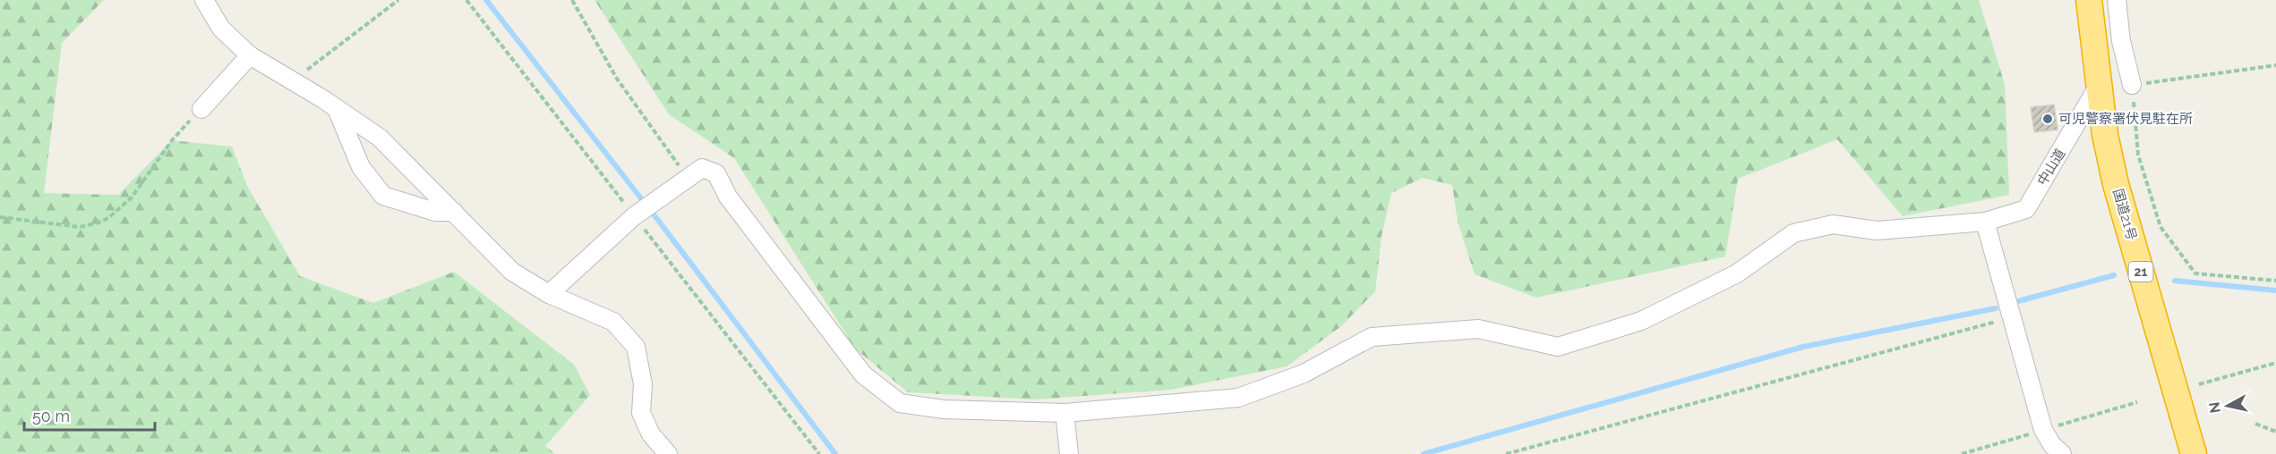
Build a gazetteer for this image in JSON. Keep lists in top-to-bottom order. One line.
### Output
{"streets":{"highway":["国道21号","21"],"street":["中山道"]},"crossings":[["中山道","国道21号"]],"places":["可児警察署伏見駐在所"],"scale_bar":"50 m","north":"left"}
